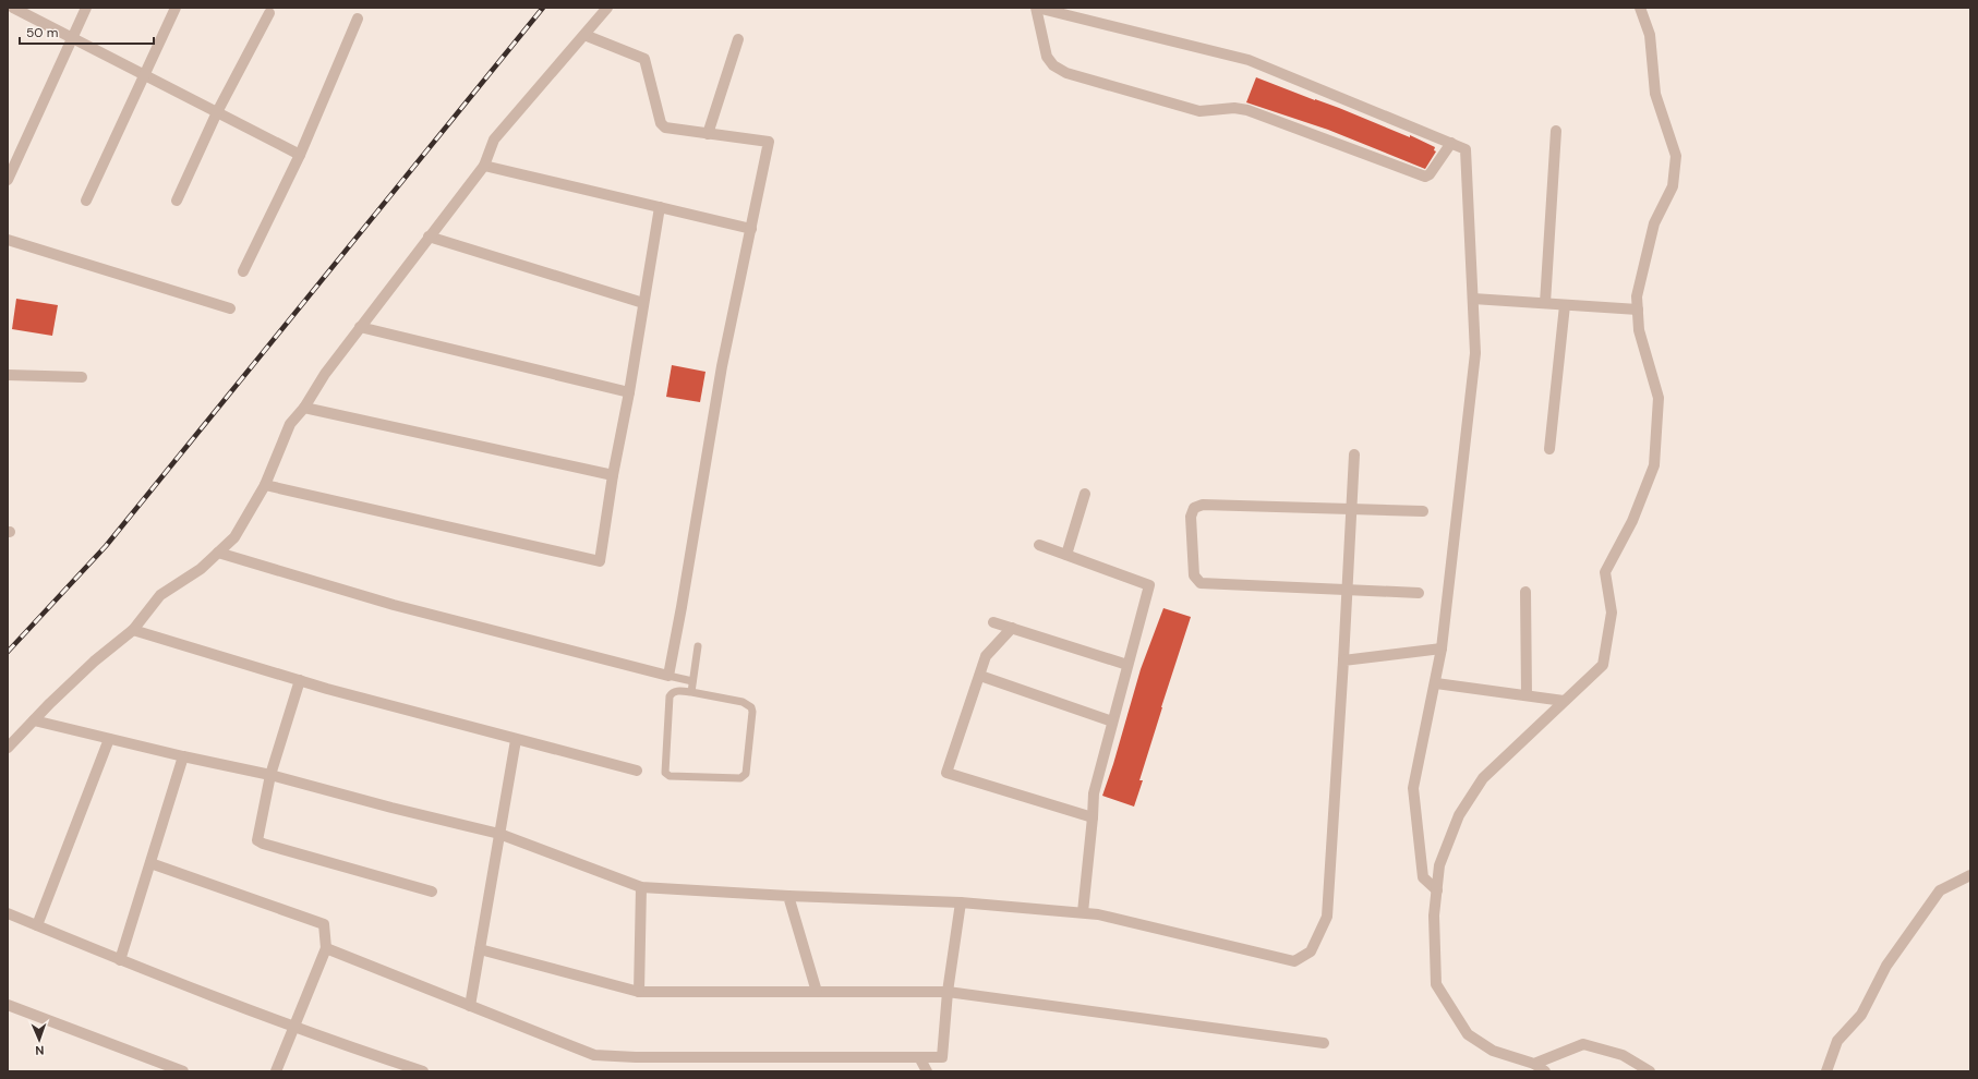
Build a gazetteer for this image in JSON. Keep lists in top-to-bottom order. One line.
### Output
{"scale_bar":"50 m","north":"bottom"}
